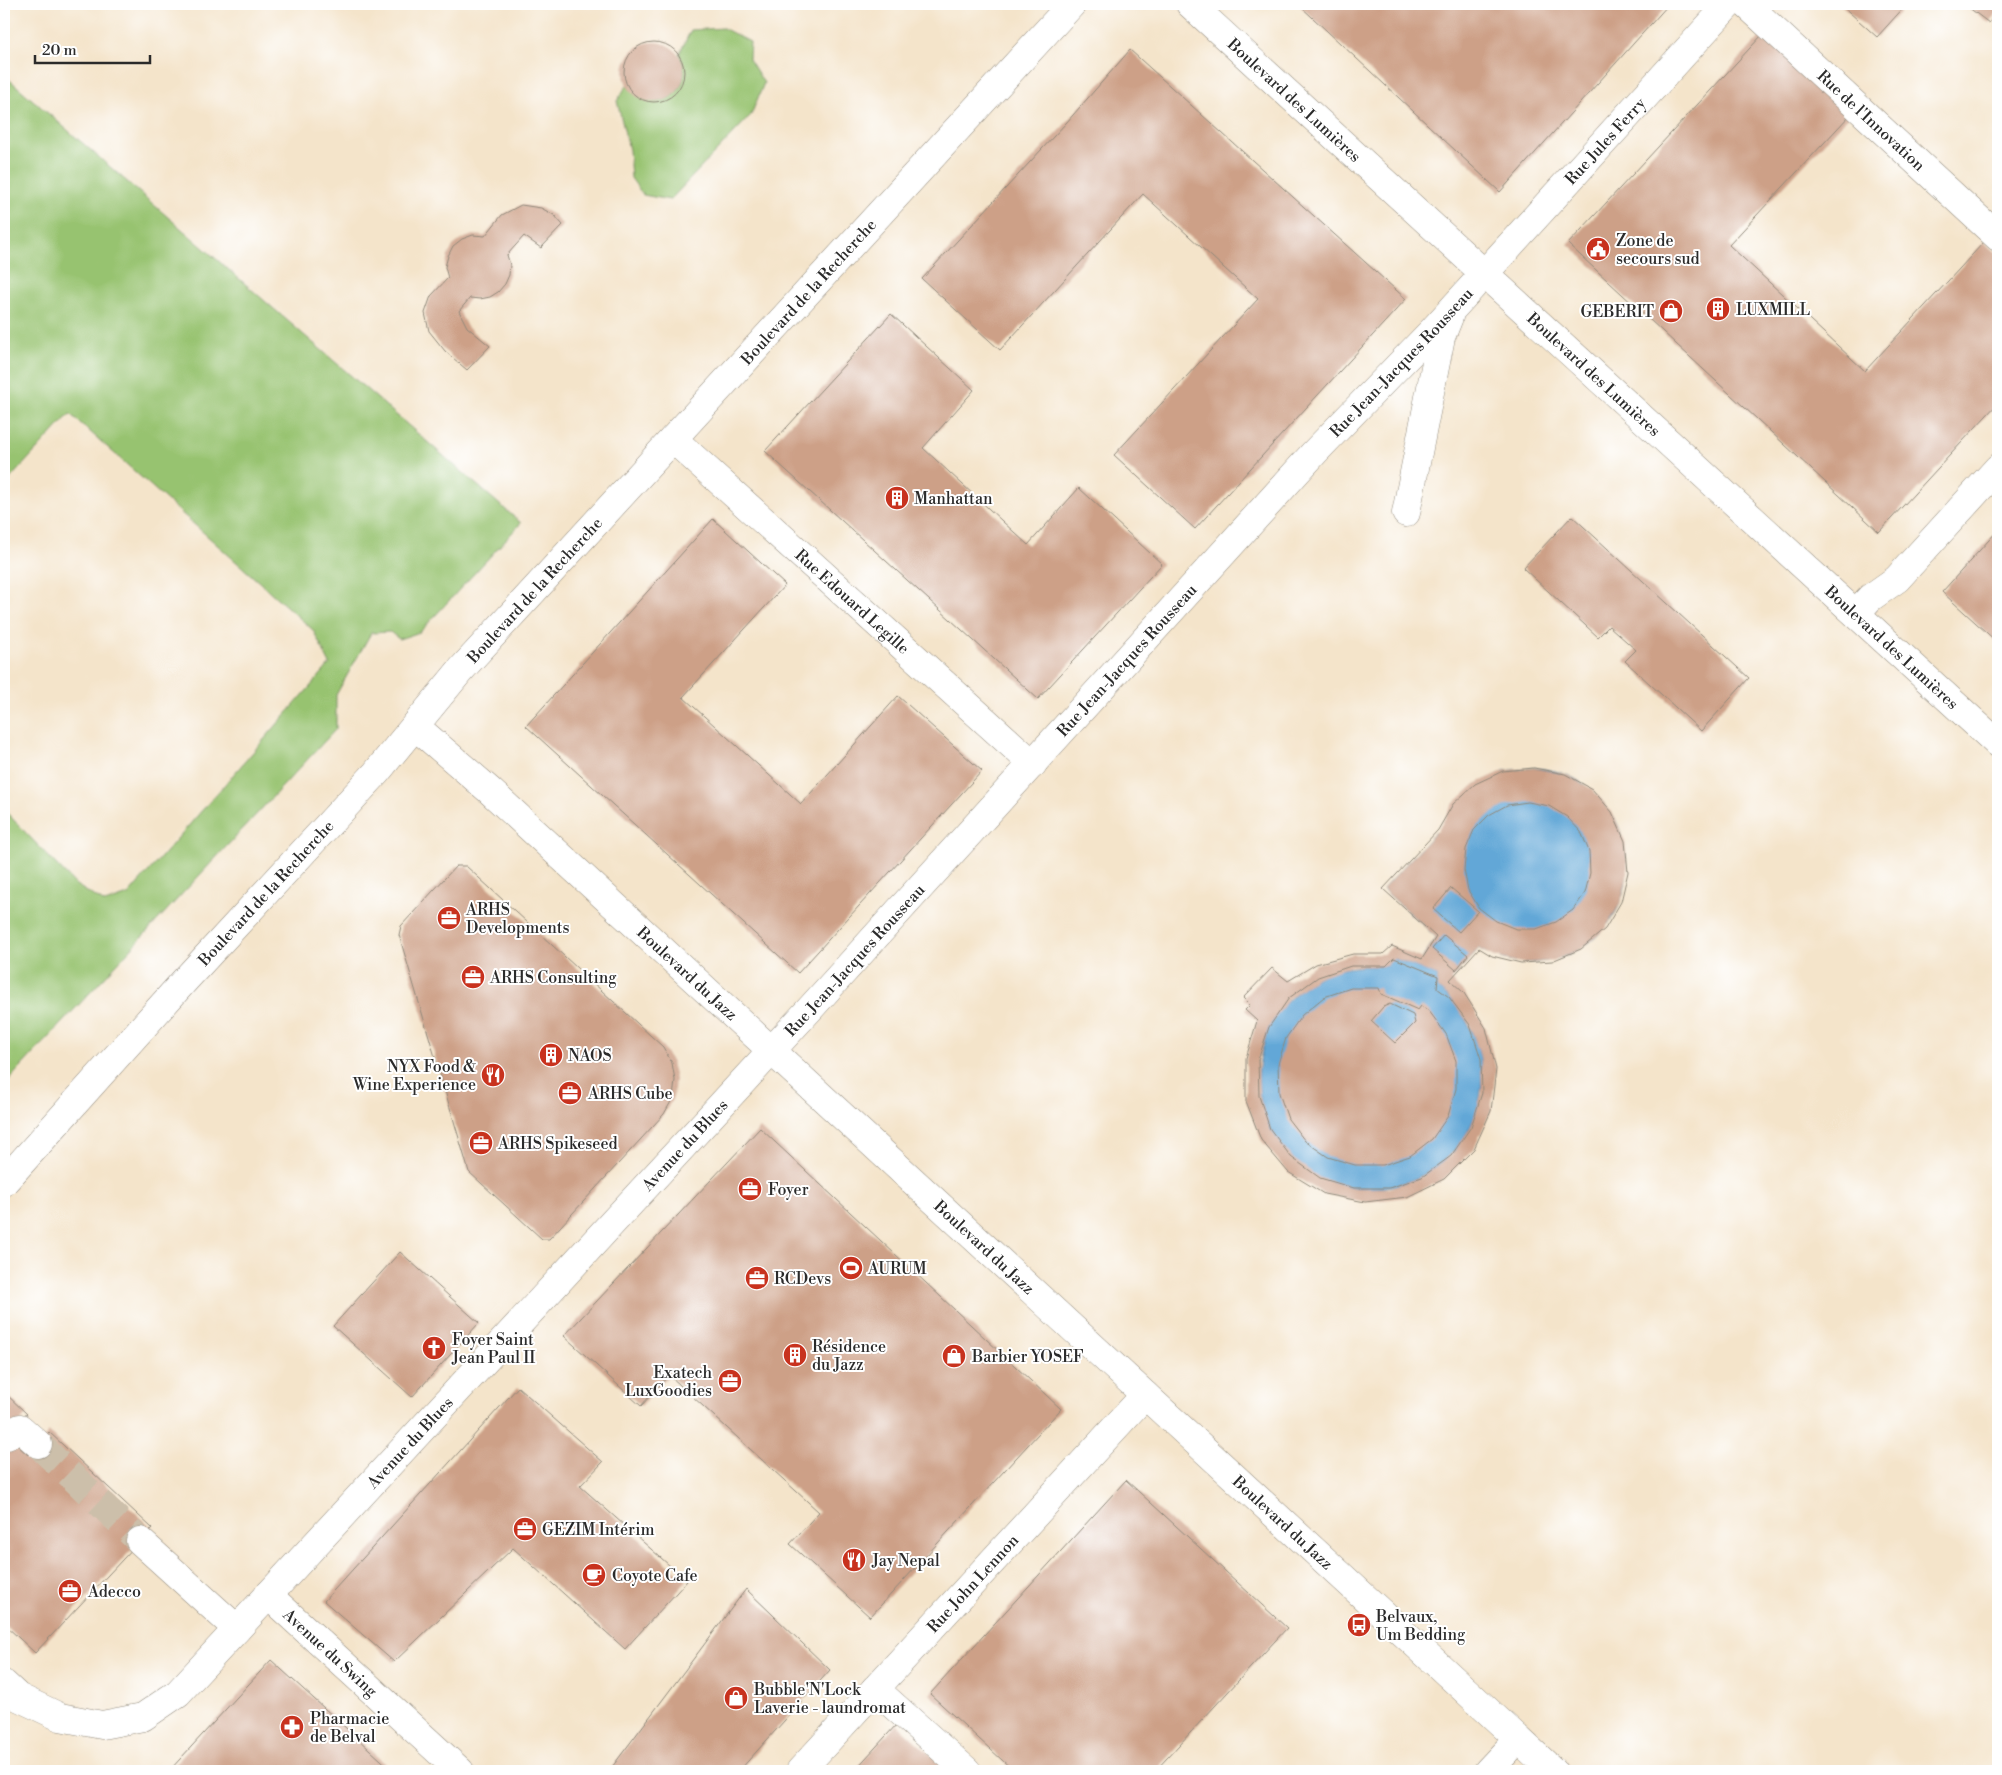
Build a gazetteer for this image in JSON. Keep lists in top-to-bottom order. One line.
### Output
{"streets":{"main road":["Boulevard des Lumières","Rue de l'Innovation","Rue Jules Ferry","Boulevard de la Recherche","Rue Jean-Jacques Rousseau","Rue Edouard Legille","Boulevard du Jazz","Avenue du Blues","Rue John Lennon","Avenue du Swing"]},"crossings":[["Boulevard des Lumières","Rue Jules Ferry"],["Boulevard des Lumières","Rue Jean-Jacques Rousseau"],["Rue de l'Innovation","Rue Jules Ferry"],["Rue Jules Ferry","Rue Jean-Jacques Rousseau"],["Boulevard de la Recherche","Rue Edouard Legille"],["Boulevard de la Recherche","Boulevard du Jazz"],["Rue Jean-Jacques Rousseau","Rue Edouard Legille"],["Rue Jean-Jacques Rousseau","Boulevard du Jazz"],["Rue Jean-Jacques Rousseau","Avenue du Blues"],["Boulevard du Jazz","Avenue du Blues"],["Boulevard du Jazz","Rue John Lennon"],["Avenue du Blues","Avenue du Swing"]],"places":{"public building":["Zone de secours sud"],"building":["LUXMILL","Manhattan","NAOS","Résidence du Jazz"],"shop":["GEBERIT","Barbier YOSEF","Bubble'N'Lock Laverie - laundromat"],"office":["ARHS Developments","ARHS Consulting","ARHS Cube","ARHS Spikeseed","Foyer","RCDevs","Exatech LuxGoodies","GEZIM Intérim","Adecco"],"restaurant":["NYX Food & Wine Experience","Jay Nepal"],"sports":["AURUM"],"church":["Foyer Saint Jean Paul II"],"cafe":["Coyote Cafe"],"bus stop":["Belvaux, Um Bedding"],"pharmacy":["Pharmacie de Belval"]},"scale_bar":"20 m"}
